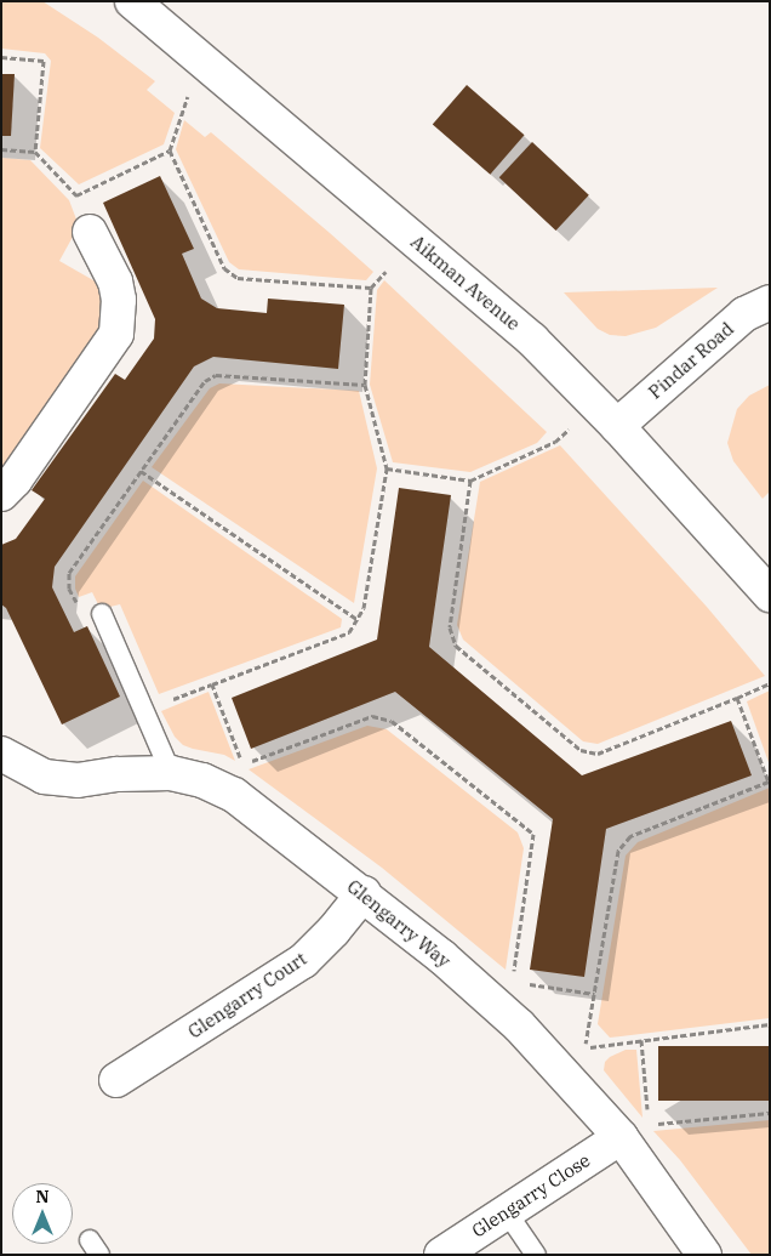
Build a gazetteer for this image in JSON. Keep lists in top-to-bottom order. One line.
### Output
{"streets":{"street":["Aikman Avenue","Pindar Road","Glengarry Way","Glengarry Court","Glengarry Close"]},"crossings":[["Aikman Avenue","Pindar Road"],["Glengarry Way","Glengarry Court"],["Glengarry Way","Glengarry Close"]],"north":"top"}
